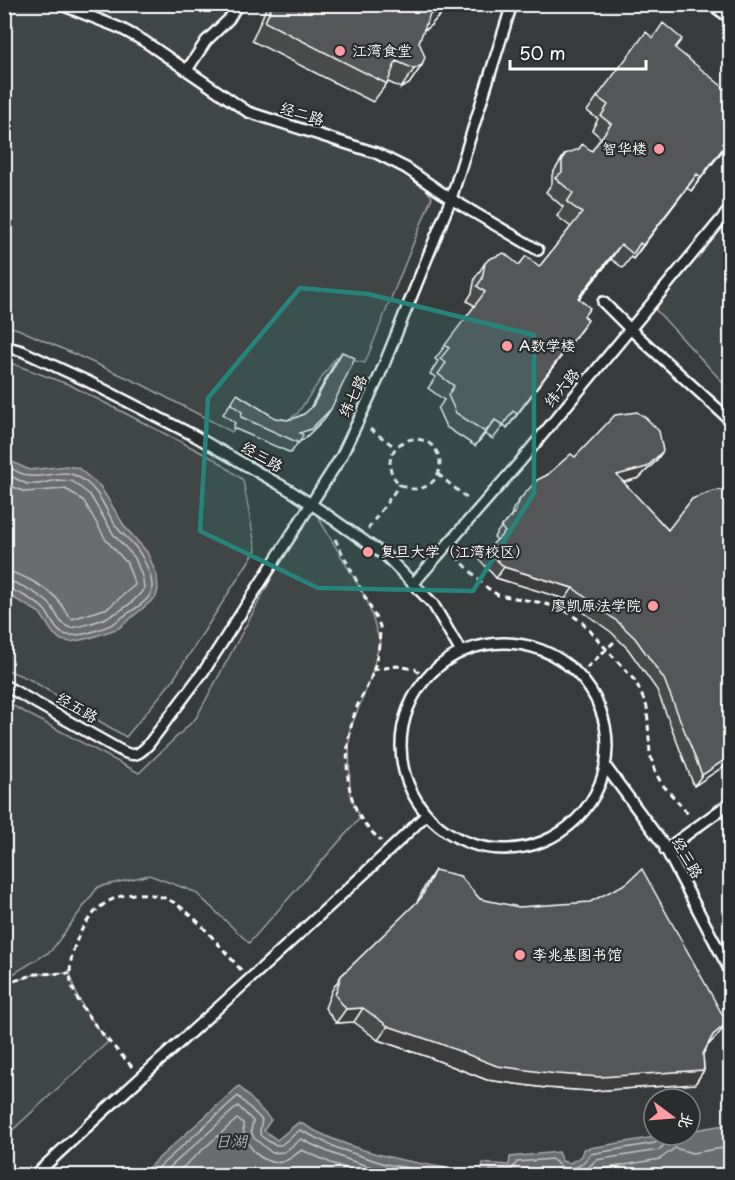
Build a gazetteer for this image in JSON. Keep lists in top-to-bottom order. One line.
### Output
{"streets":{"lane":["经二路","纬六路","纬七路","经三路","经五路"]},"crossings":[["经二路","纬七路"],["纬六路","经三路"],["纬七路","经三路"],["纬七路","经五路"]],"water":["日湖"],"places":["江湾食堂","智华楼","A数学楼","复旦大学（江湾校区）","廖凯原法学院","李兆基图书馆"],"scale_bar":"50 m","north":"right"}
